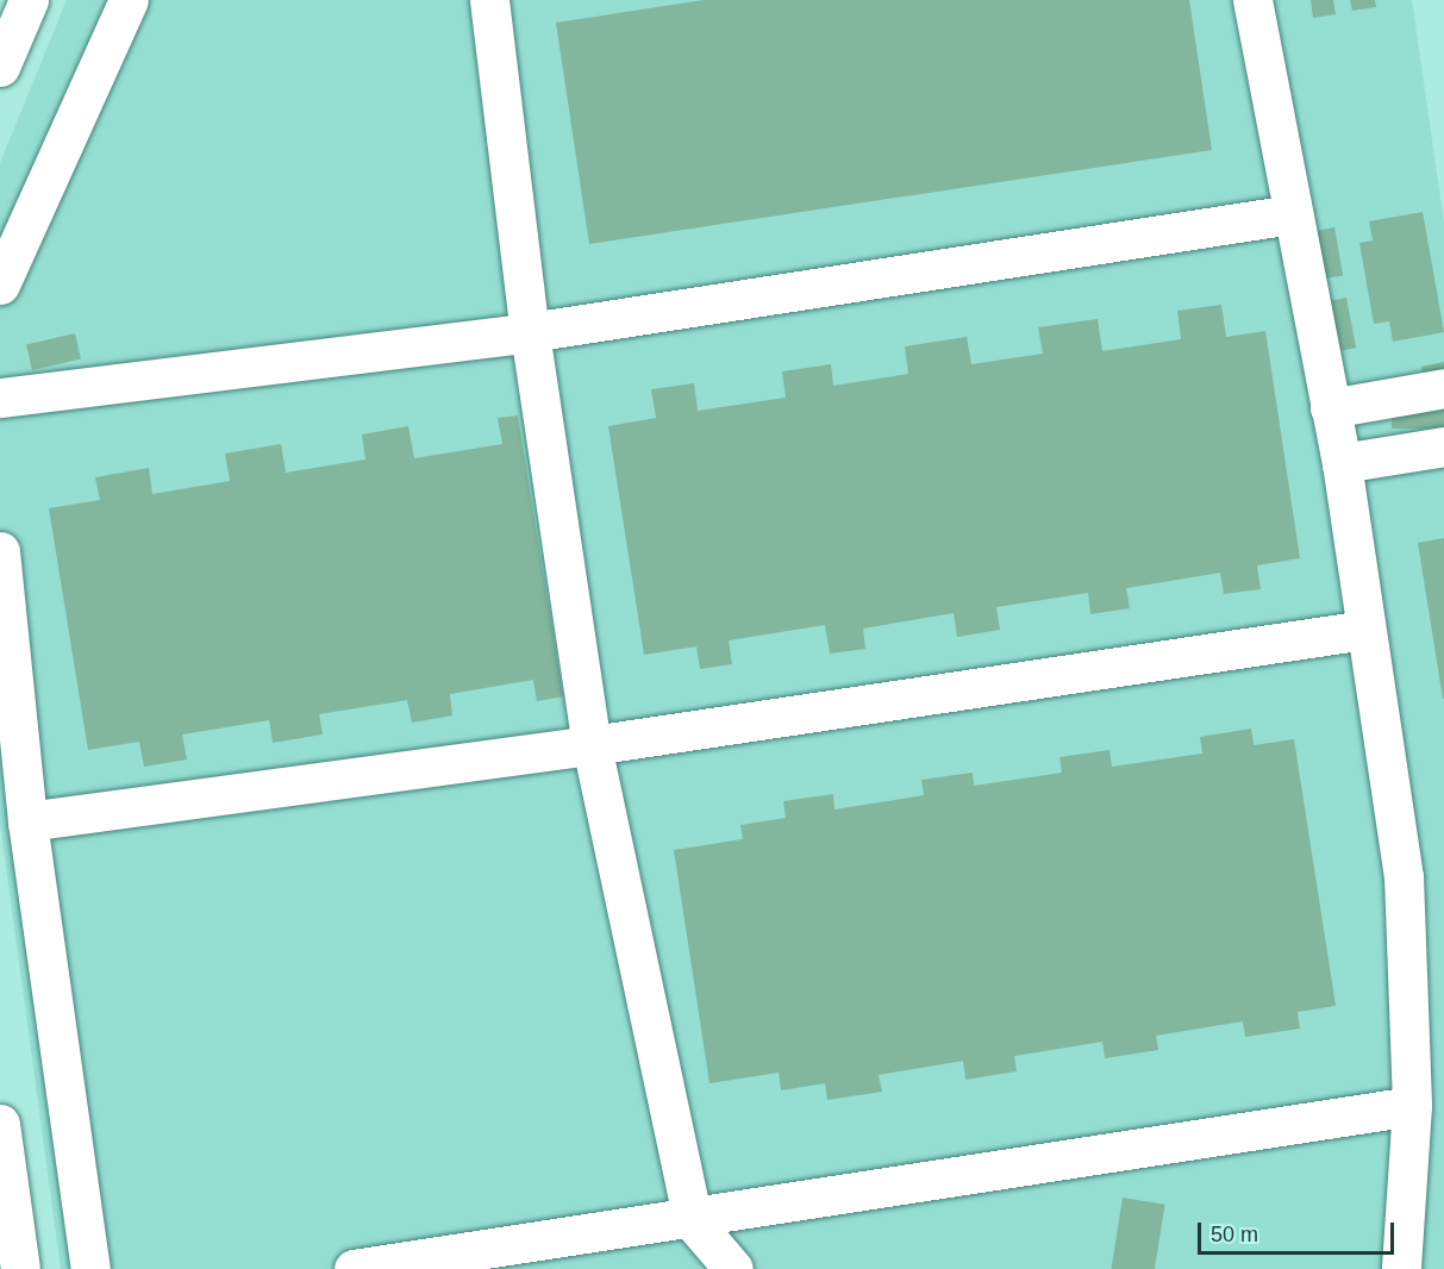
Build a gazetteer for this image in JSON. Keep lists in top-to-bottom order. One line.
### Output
{"scale_bar":"50 m"}
